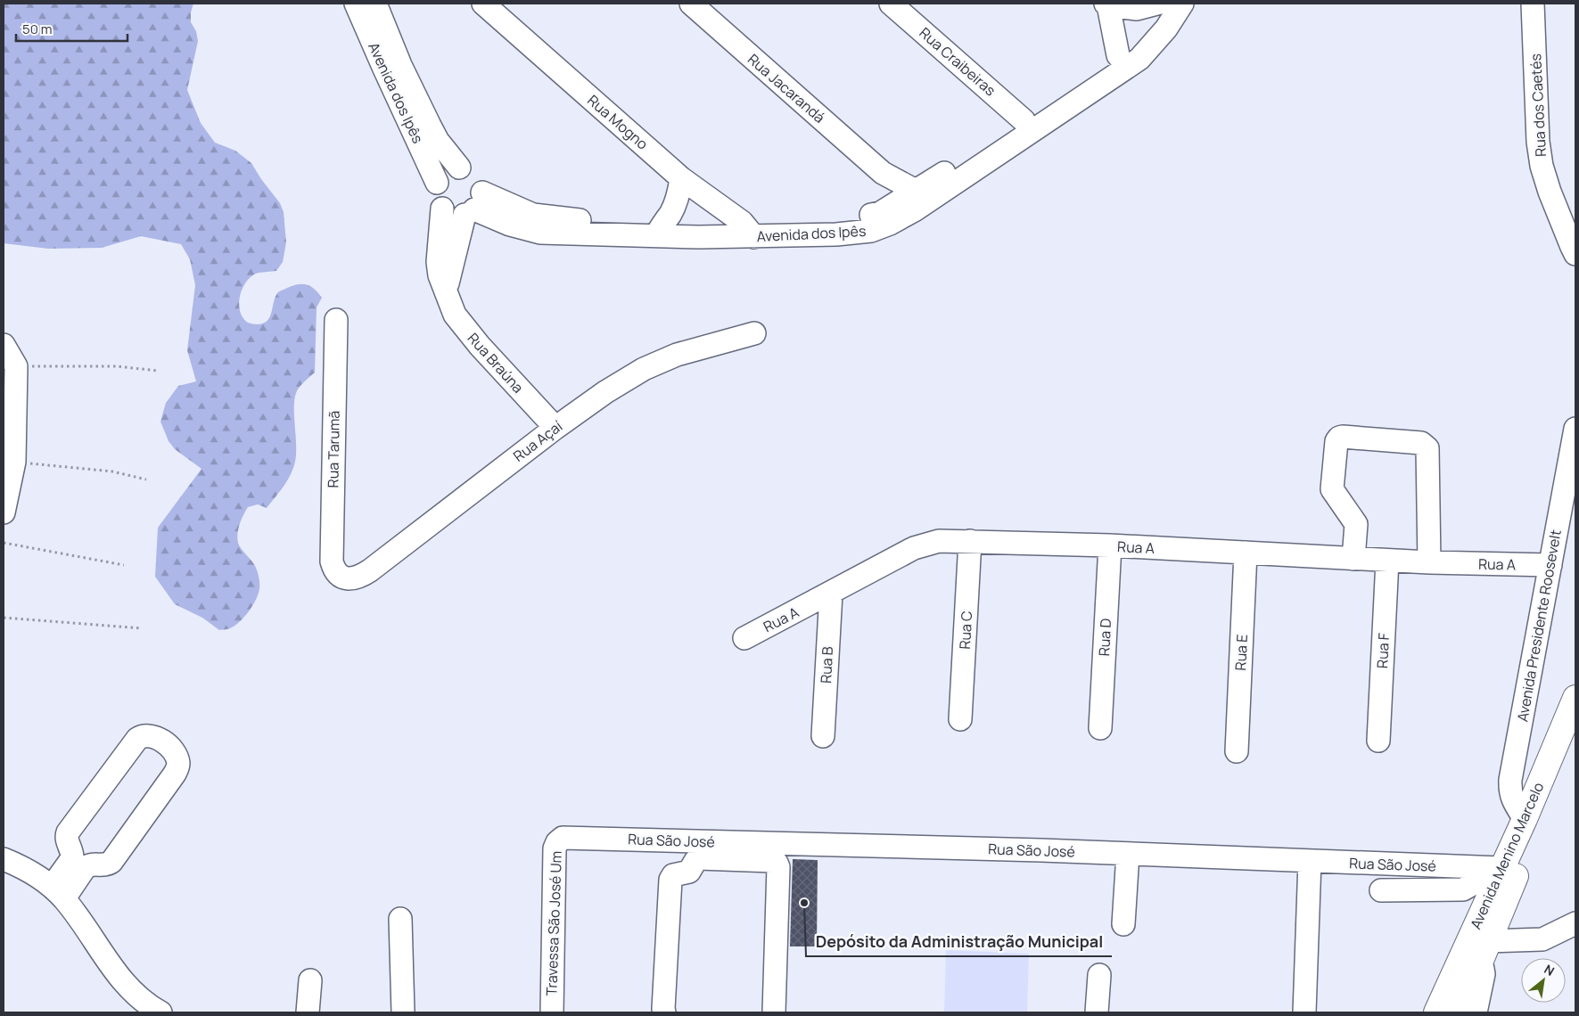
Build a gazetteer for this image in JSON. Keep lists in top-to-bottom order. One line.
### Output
{"streets":{"main road":["Avenida Menino Marcelo"],"street":["Rua Craibeiras","Rua Jacarandá","Avenida dos Ipês","Rua dos Caetés","Rua Mogno","Rua Braúna","Rua Açaí","Rua Tarumã","Rua A","Avenida Presidente Roosevelt","Rua C","Rua D","Rua F","Rua E","Rua B","Rua São José","Travessa São José Um"]},"crossings":[["Rua Craibeiras","Avenida dos Ipês"],["Rua Jacarandá","Avenida dos Ipês"],["Avenida dos Ipês","Rua Mogno"],["Avenida dos Ipês","Rua Braúna"],["Rua Braúna","Rua Açaí"],["Rua Açaí","Rua Tarumã"],["Rua A","Avenida Presidente Roosevelt"],["Rua A","Rua C"],["Rua A","Rua D"],["Rua A","Rua F"],["Rua A","Rua E"],["Rua A","Rua B"],["Avenida Presidente Roosevelt","Avenida Menino Marcelo"],["Rua São José","Avenida Menino Marcelo"],["Rua São José","Travessa São José Um"]],"places":["Depósito da Administração Municipal"],"scale_bar":"50 m","north":"top right"}
